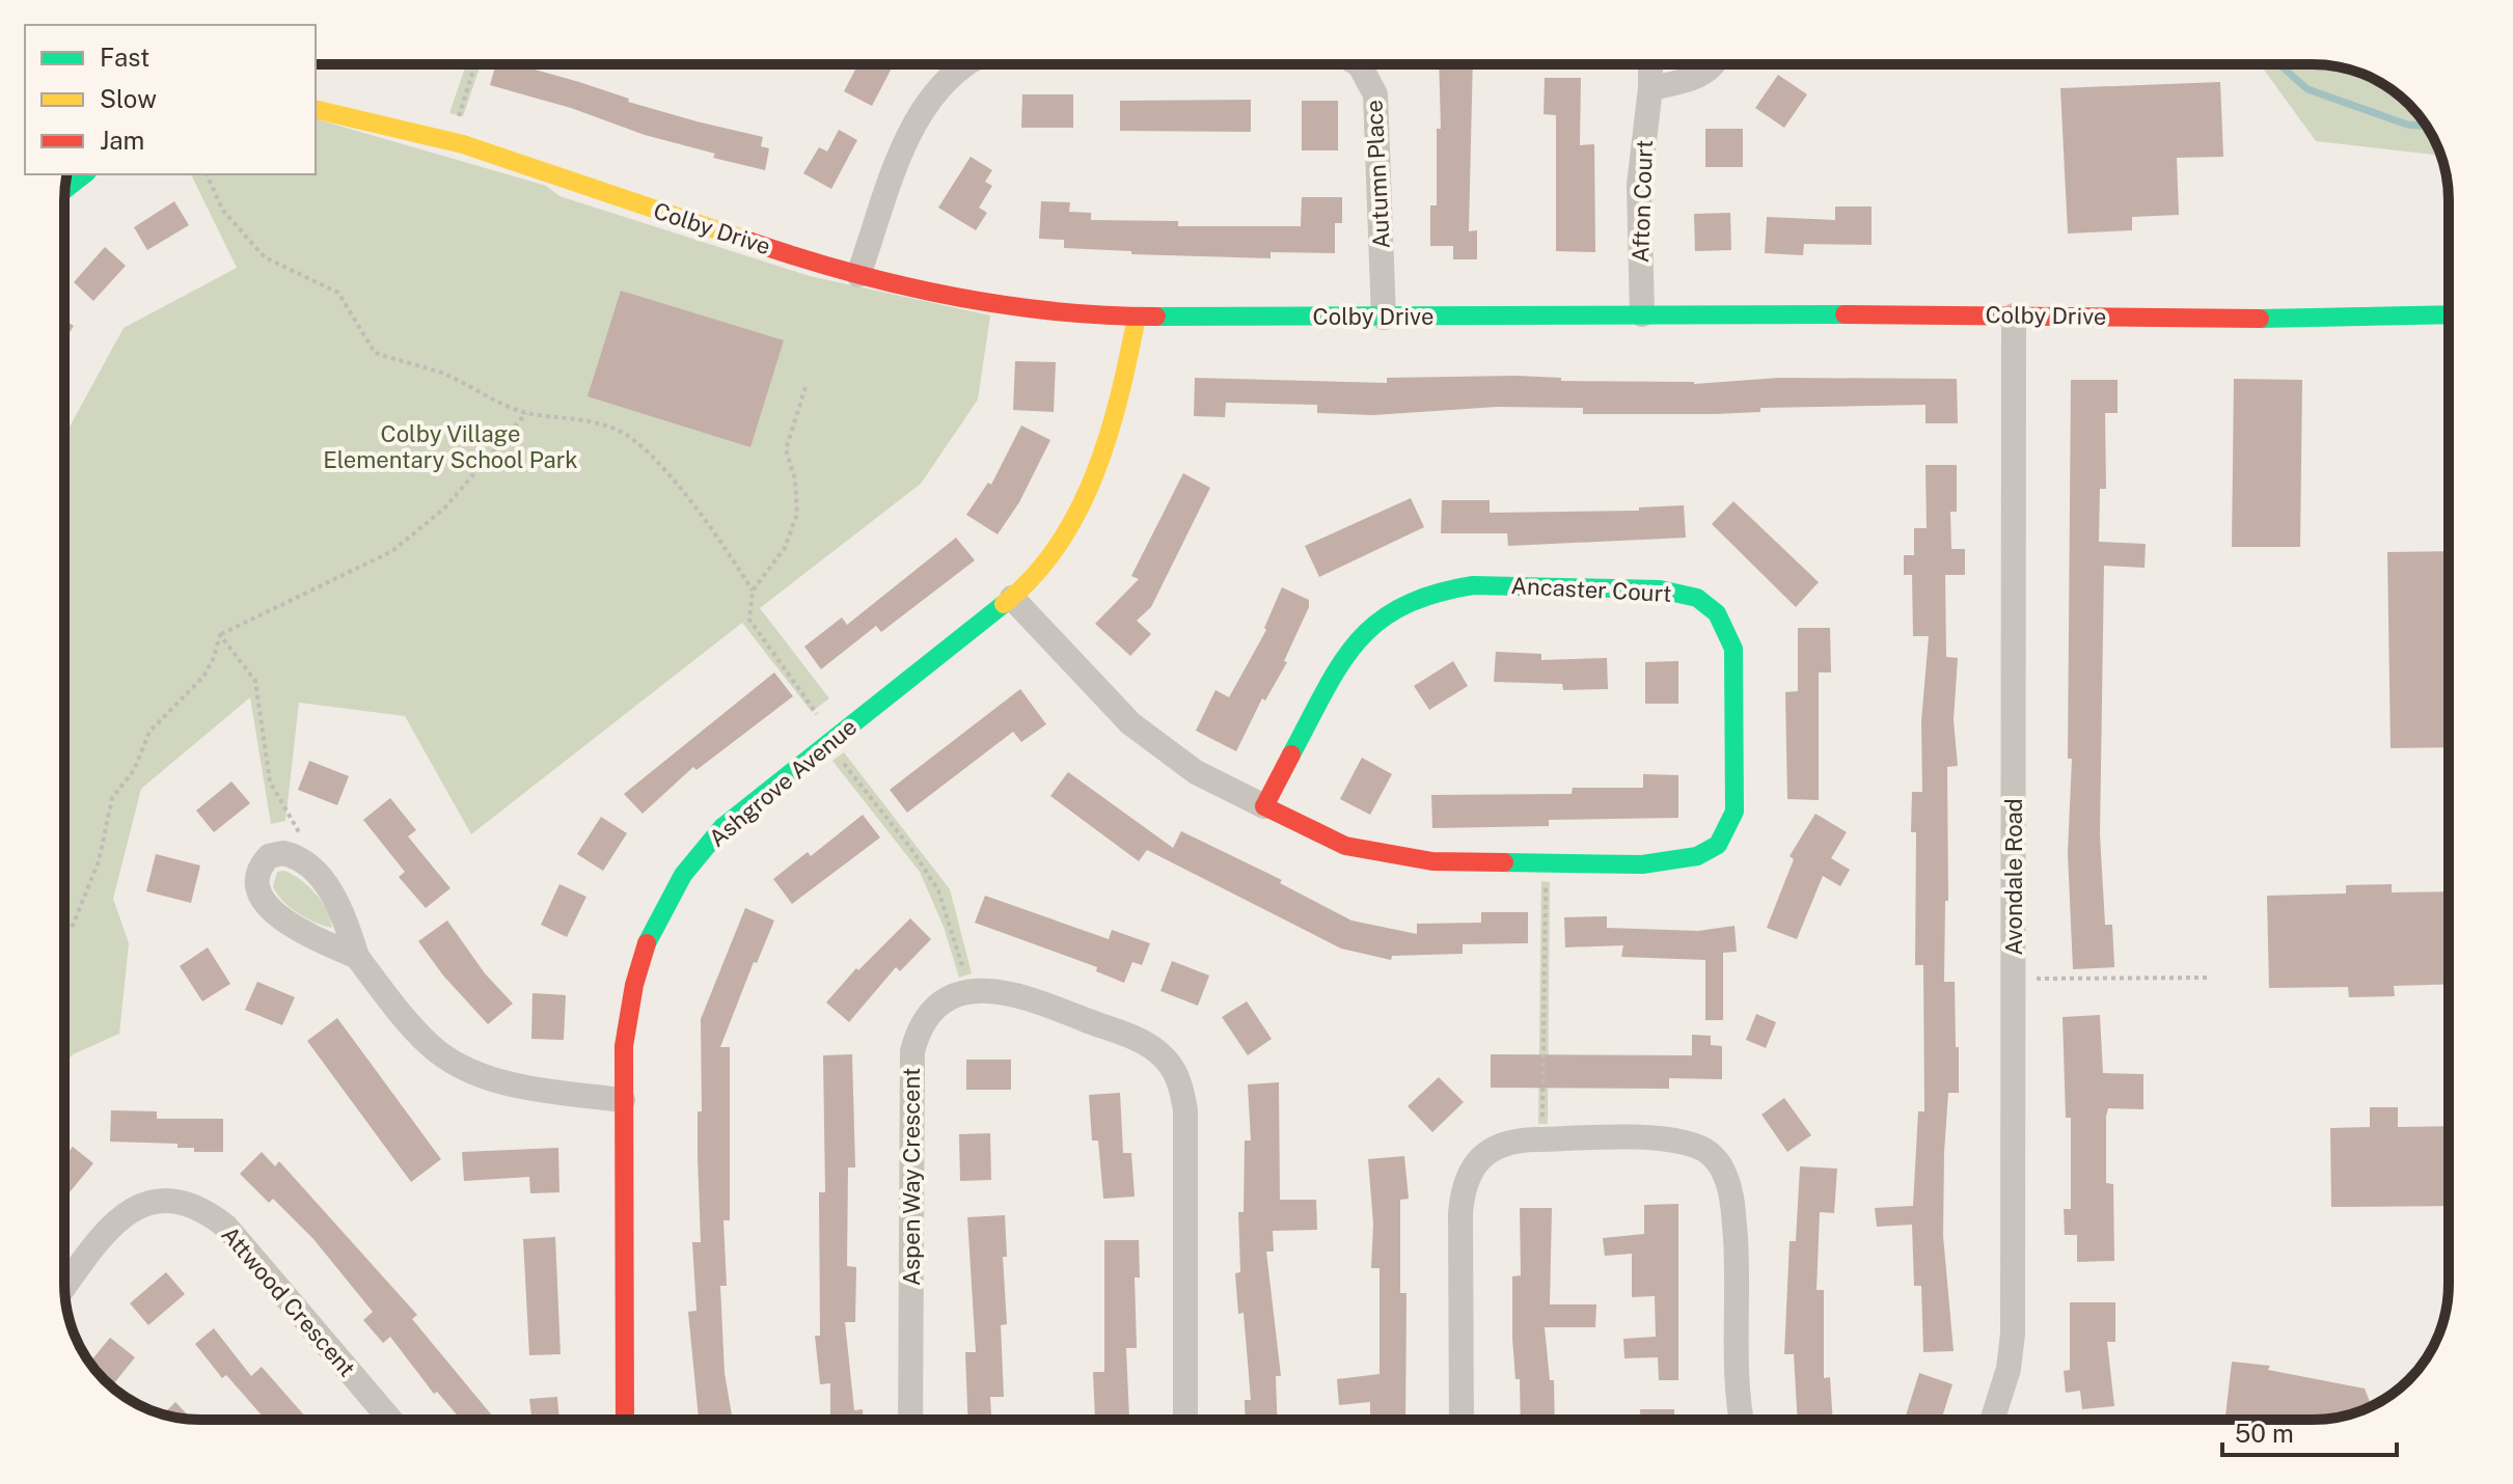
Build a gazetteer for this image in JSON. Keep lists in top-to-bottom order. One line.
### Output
{"streets":{"street":["Autumn Place","Afton Court","Colby Drive","Ancaster Court","Ashgrove Avenue","Avondale Road","Aspen Way Crescent","Attwood Crescent"]},"crossings":[["Autumn Place","Colby Drive"],["Afton Court","Colby Drive"],["Colby Drive","Ashgrove Avenue"],["Colby Drive","Avondale Road"],["Ancaster Court","Ashgrove Avenue"]],"parks":["Colby Village Elementary School Park"],"legend":["Fast","Slow","Jam"],"scale_bar":"50 m"}
